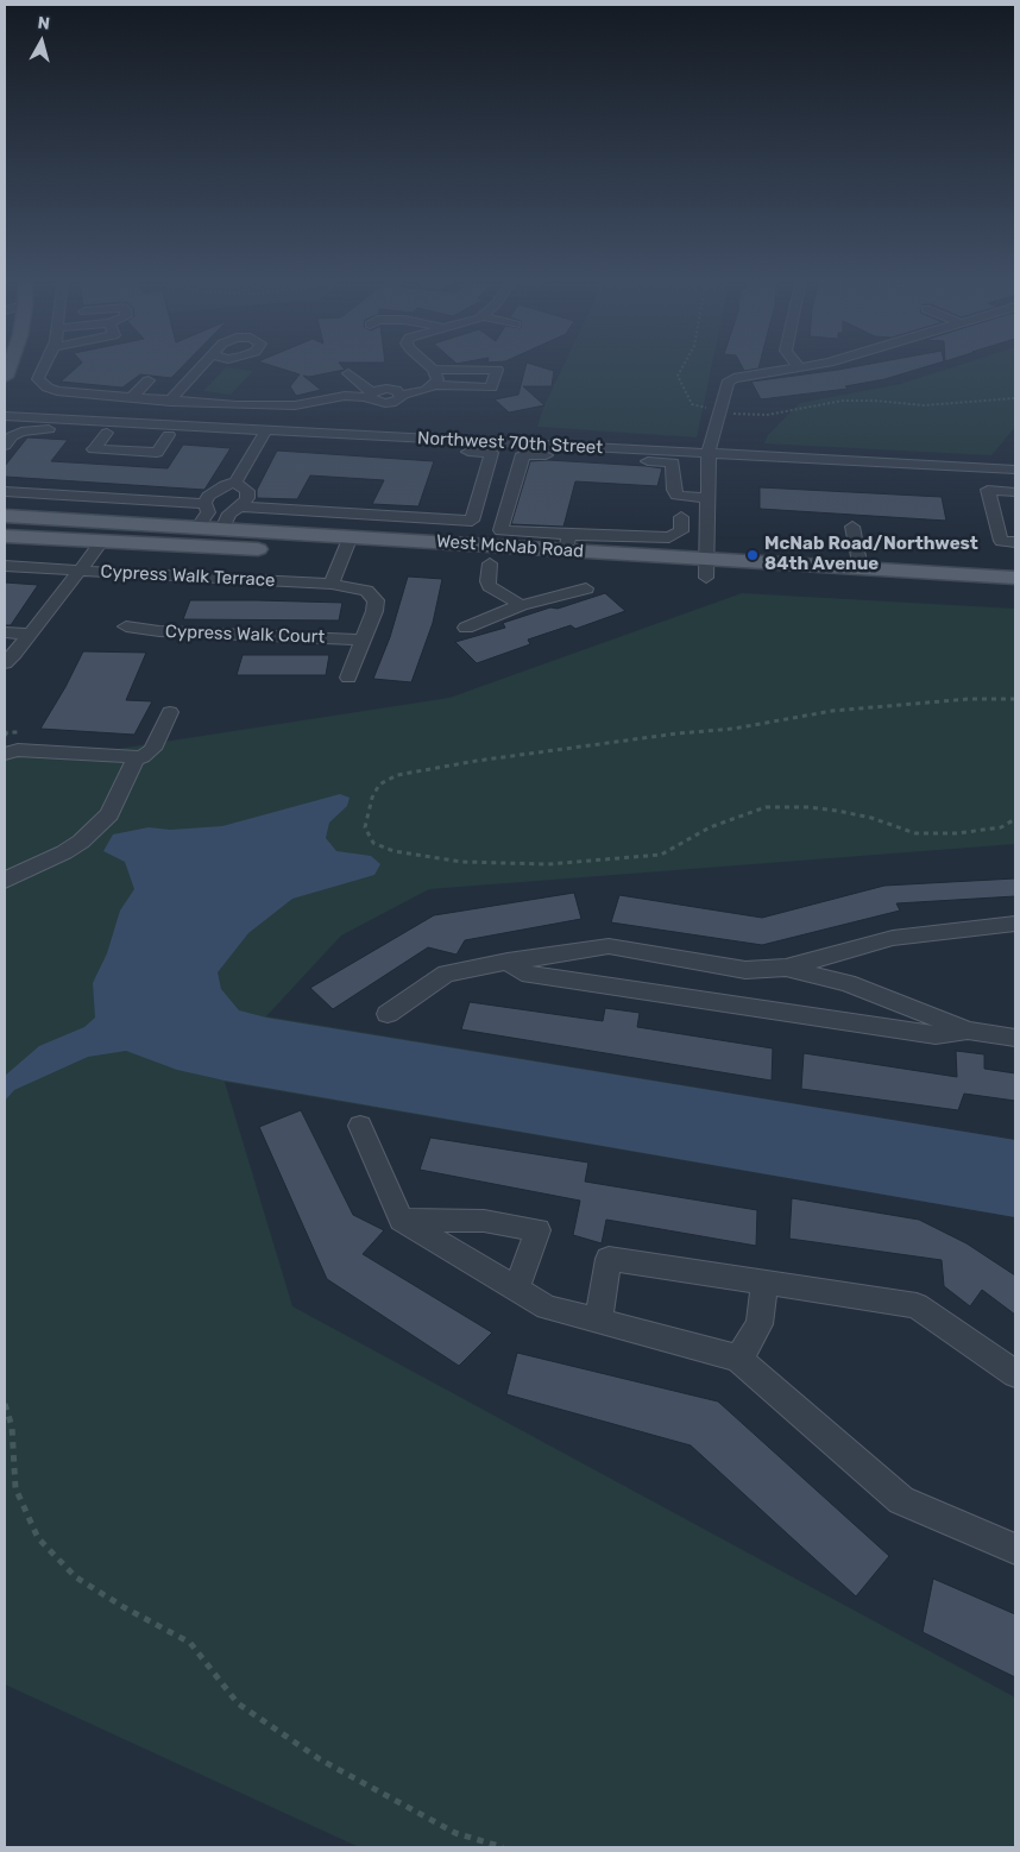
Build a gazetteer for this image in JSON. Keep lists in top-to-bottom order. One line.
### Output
{"streets":{"main road":["West McNab Road"],"street":["Northwest 70th Street","Cypress Walk Terrace","Cypress Walk Court"]},"crossings":[["West McNab Road","Cypress Walk Terrace"],["Cypress Walk Terrace","Cypress Walk Court"]],"places":["McNab Road/Northwest 84th Avenue"],"north":"top"}
